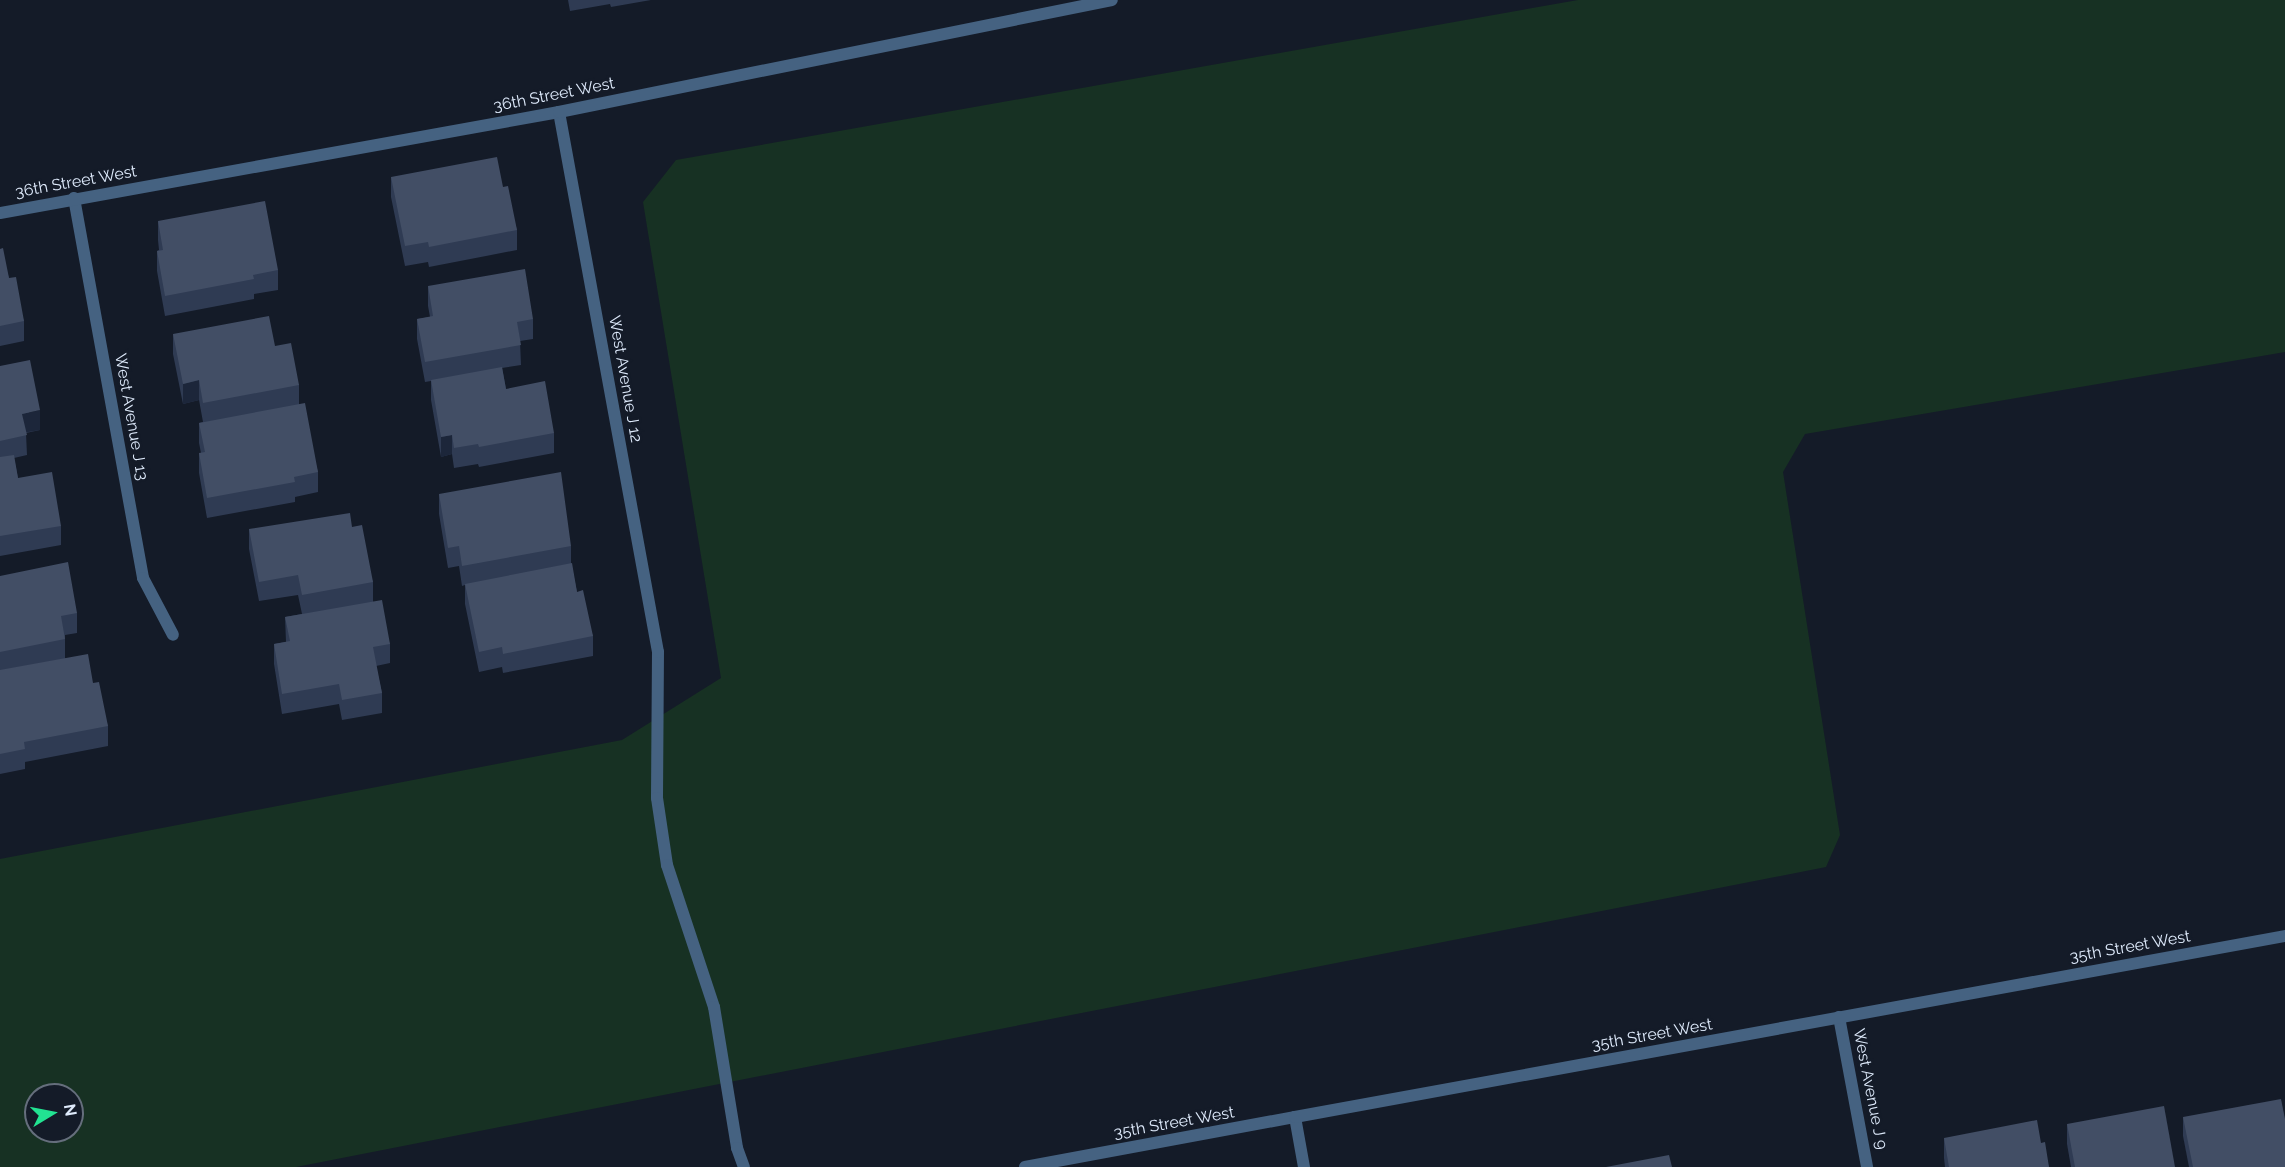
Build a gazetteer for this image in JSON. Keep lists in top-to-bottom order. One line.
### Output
{"streets":{"street":["36th Street West","West Avenue J 12","West Avenue J 13","35th Street West","West Avenue J 9"]},"crossings":[["36th Street West","West Avenue J 12"],["36th Street West","West Avenue J 13"],["35th Street West","West Avenue J 9"]],"north":"right"}
